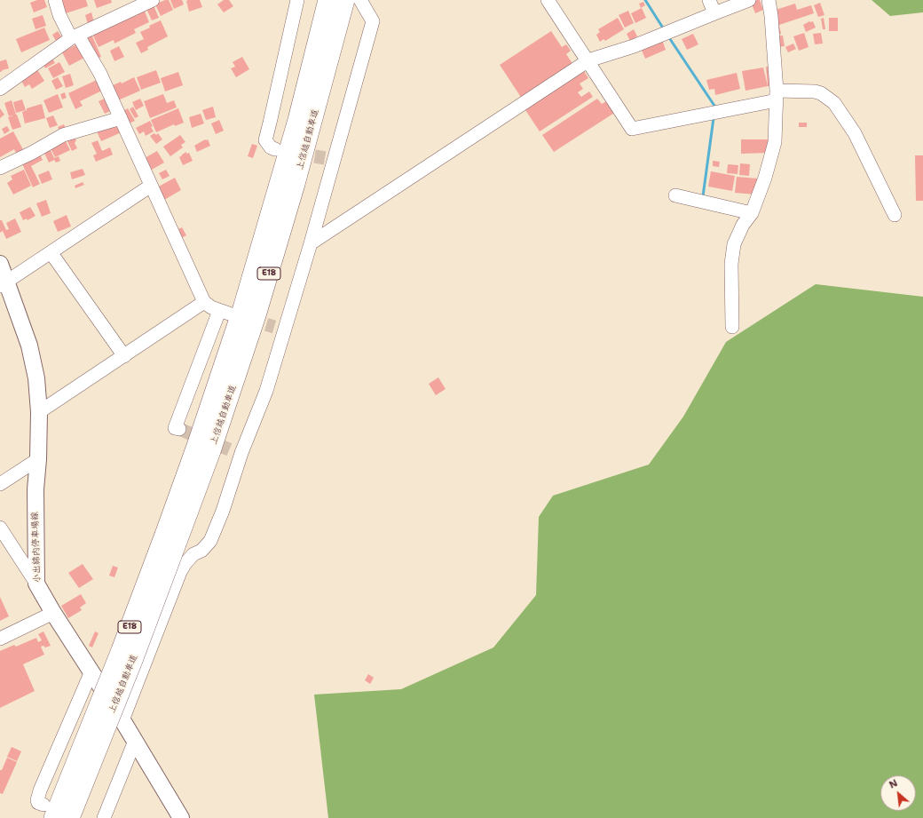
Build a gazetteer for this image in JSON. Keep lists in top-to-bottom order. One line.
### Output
{"streets":{"highway":["上信越自動車道","E18"],"main road":["小出綿内停車場線"]},"crossings":[["上信越自動車道","小出綿内停車場線"]],"north":"top left"}
